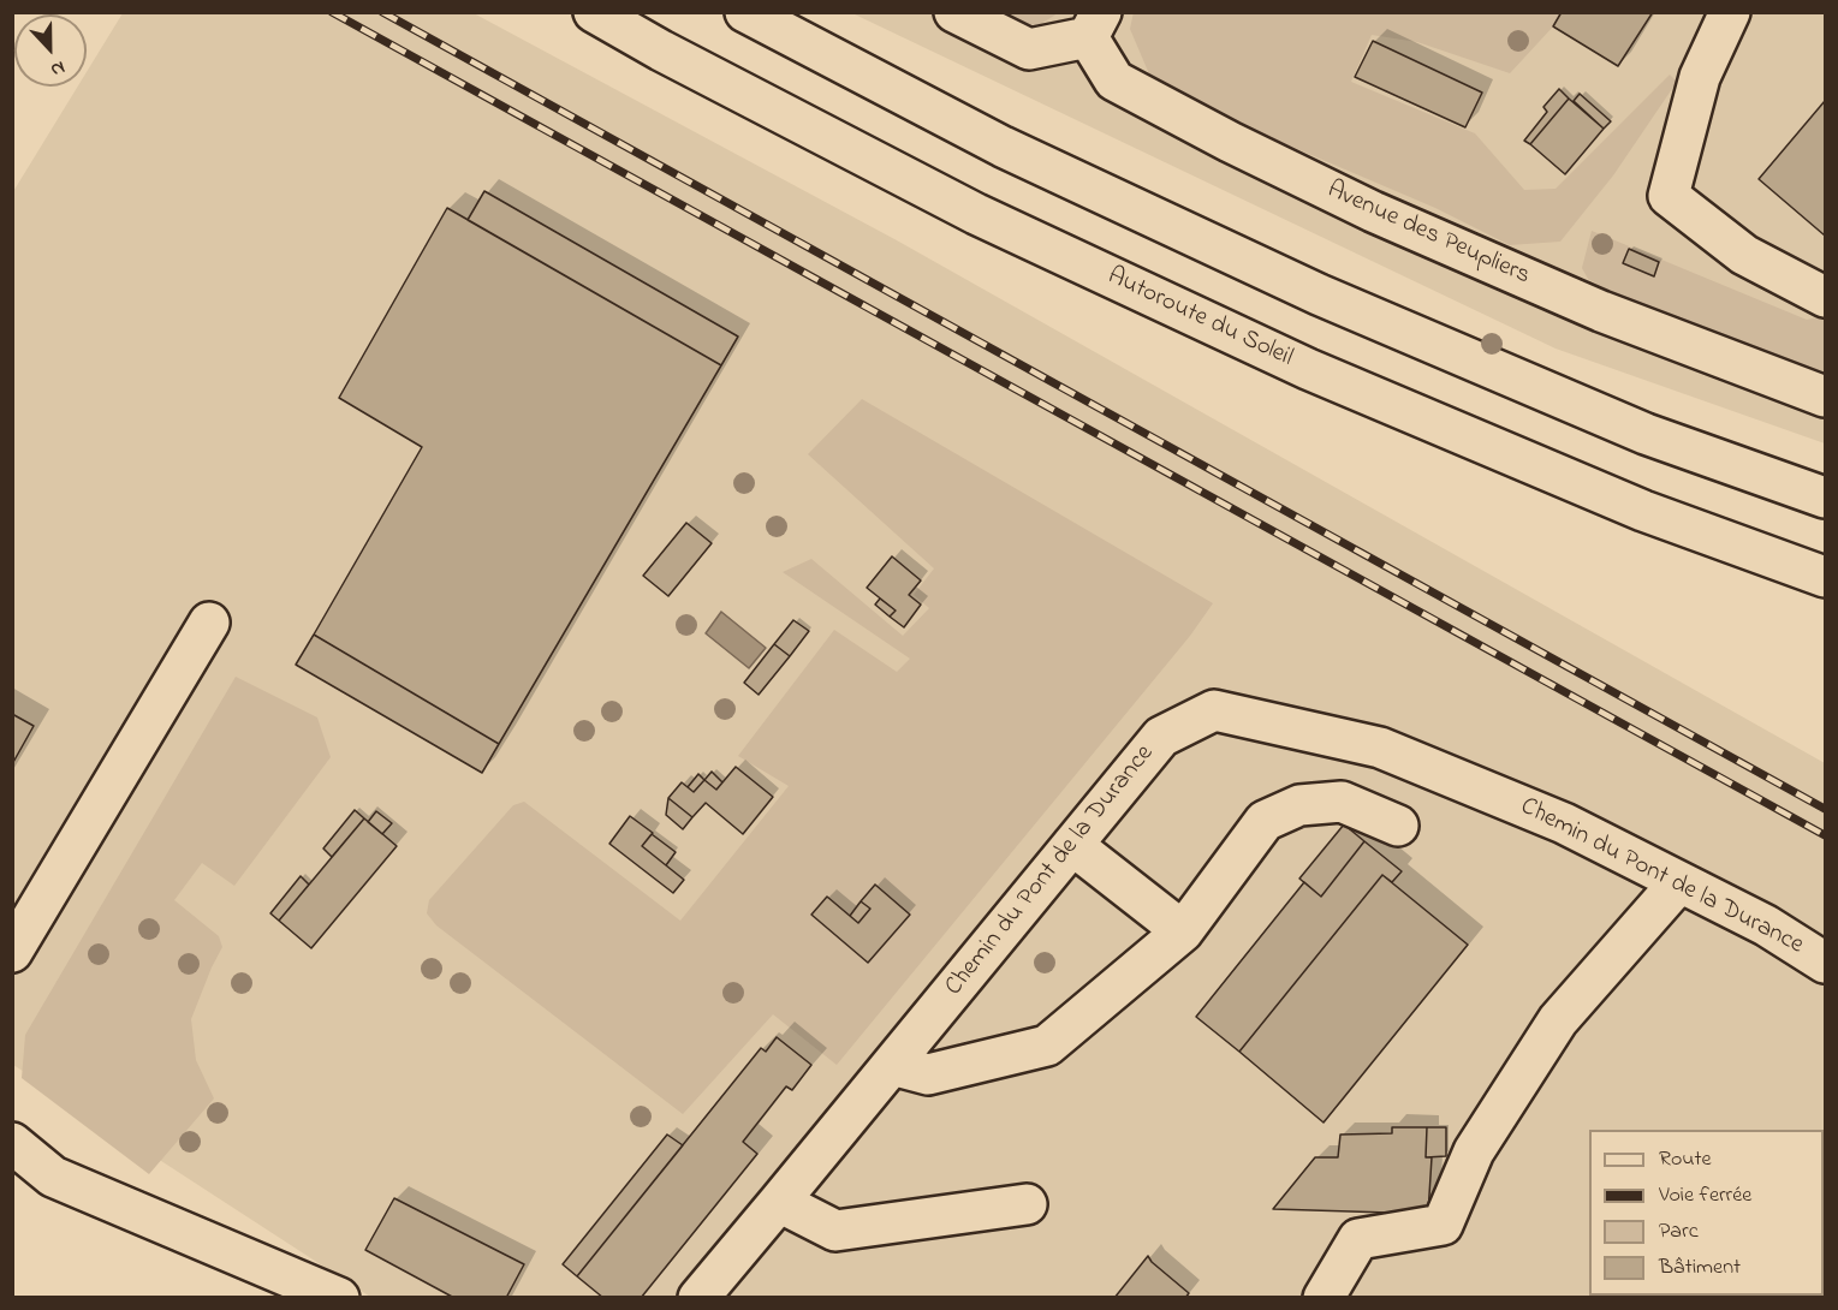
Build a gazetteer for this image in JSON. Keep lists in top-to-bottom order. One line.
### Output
{"streets":{"main road":["Avenue des Peupliers","Autoroute du Soleil","Chemin du Pont de la Durance"]},"legend":["Route","Voie ferrée","Parc","Bâtiment"],"north":"bottom"}
